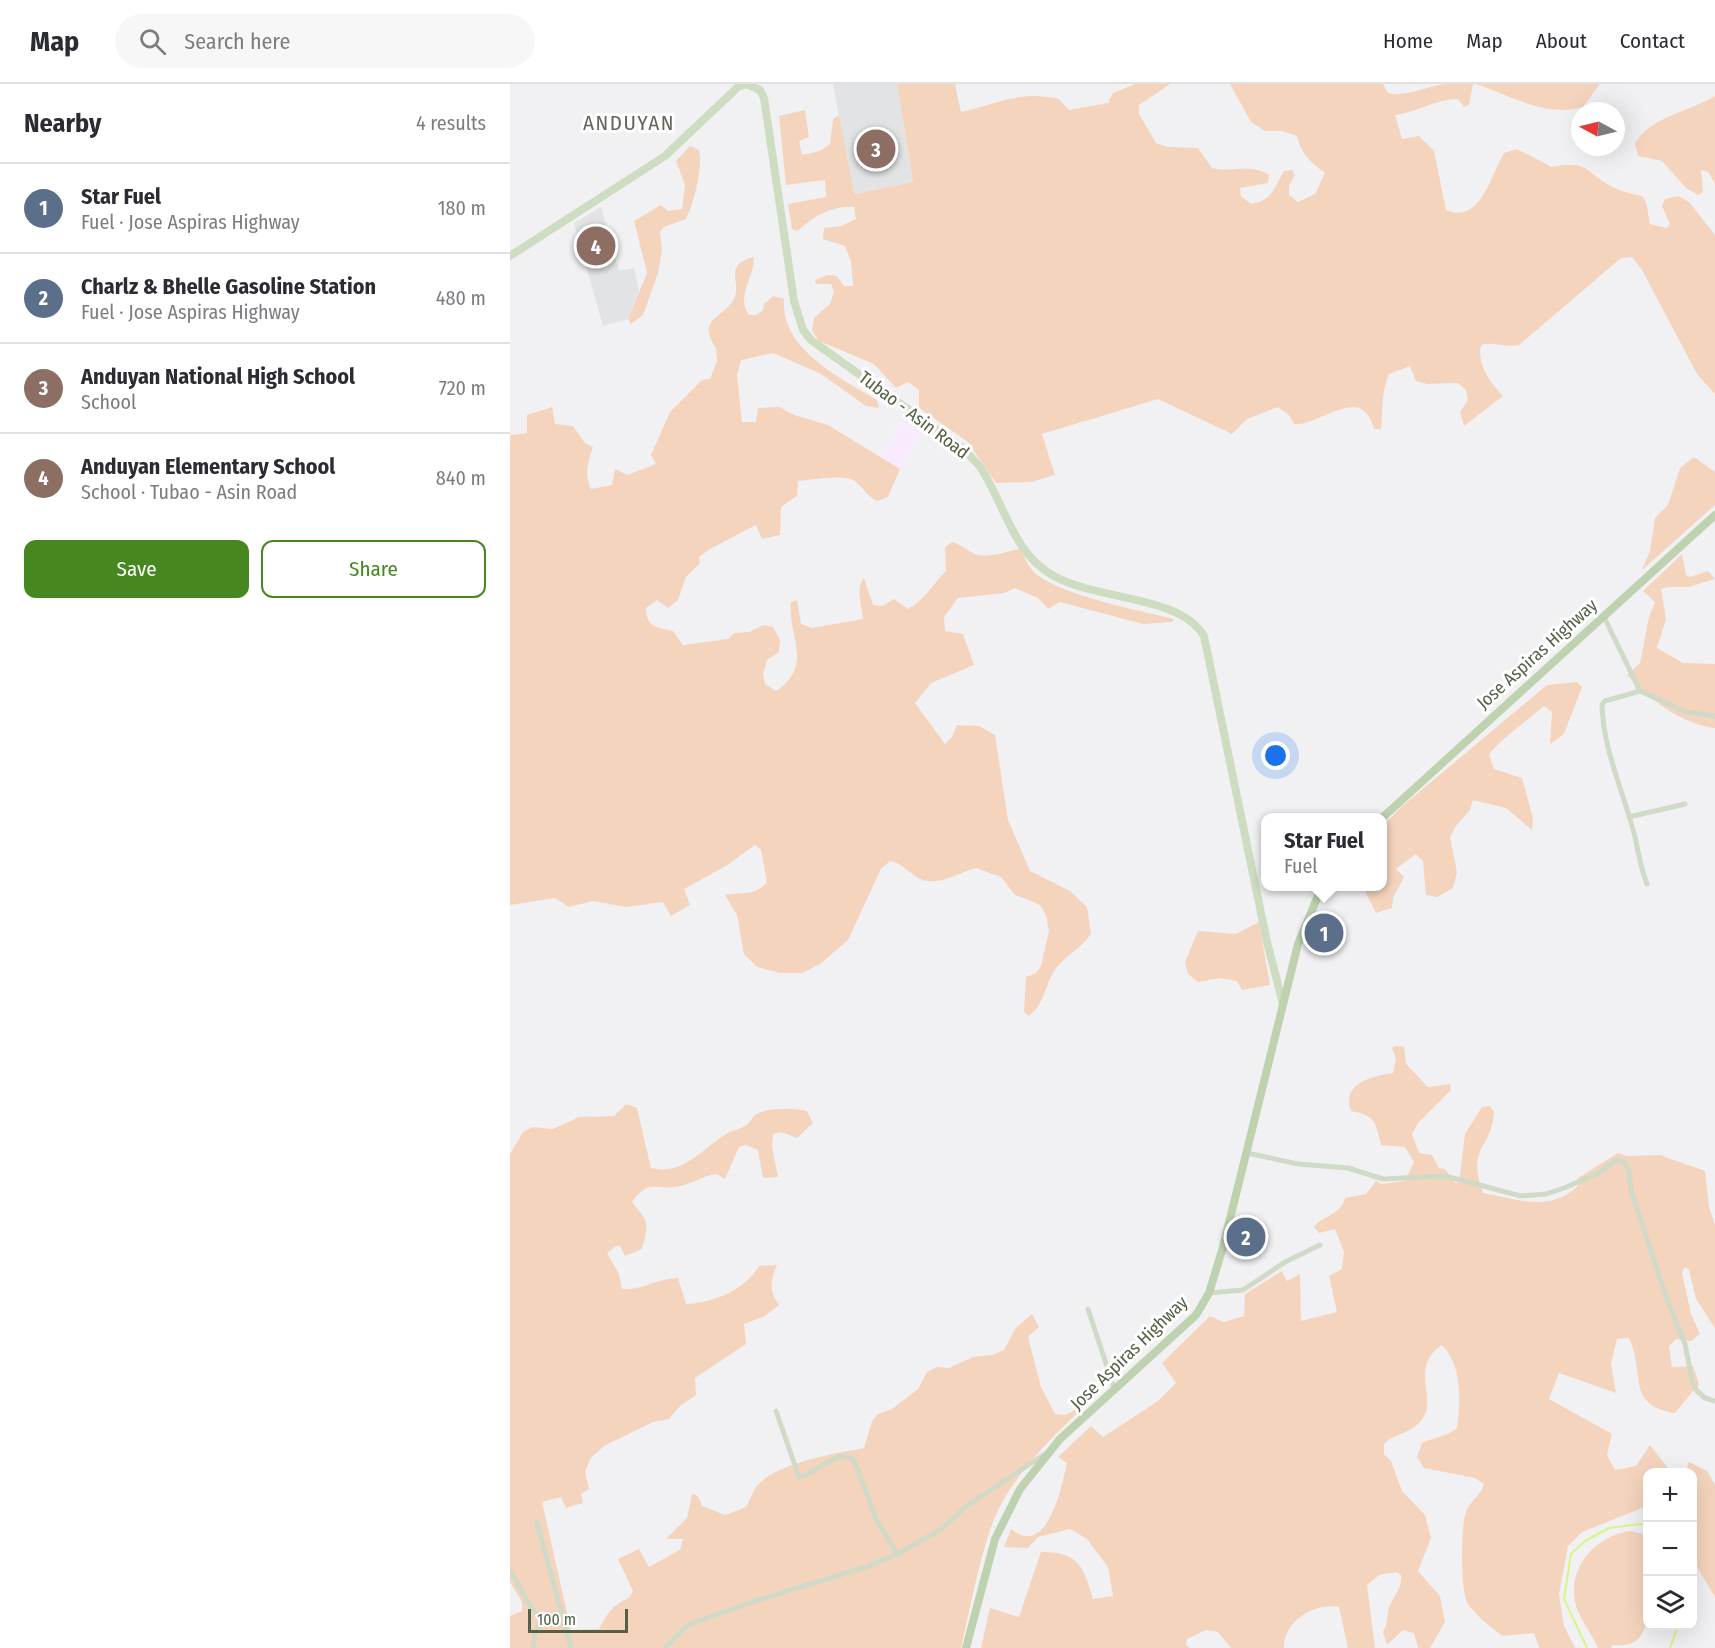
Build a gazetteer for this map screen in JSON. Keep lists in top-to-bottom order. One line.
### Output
{"streets":{"main road":["Tubao - Asin Road","Jose Aspiras Highway"]},"crossings":[["Tubao - Asin Road","Jose Aspiras Highway"]],"districts":["ANDUYAN"],"scale_bar":"100 m","north":"left","page":{"header":"Map","search":"Search here","nav":["Home","Map","About","Contact"],"heading":["Nearby","4 results"],"pins":["3","4","1","2"],"list":[{"mark":"1","name":"Star Fuel","note":"Fuel · Jose Aspiras Highway","value":"180 m"},{"mark":"2","name":"Charlz & Bhelle Gasoline Station","note":"Fuel · Jose Aspiras Highway","value":"480 m"},{"mark":"3","name":"Anduyan National High School","note":"School","value":"720 m"},{"mark":"4","name":"Anduyan Elementary School","note":"School · Tubao - Asin Road","value":"840 m"}],"buttons":["Save","Share"],"popup":["Star Fuel","Fuel"],"map_buttons":["+","−"],"scale":"100 m"}}
